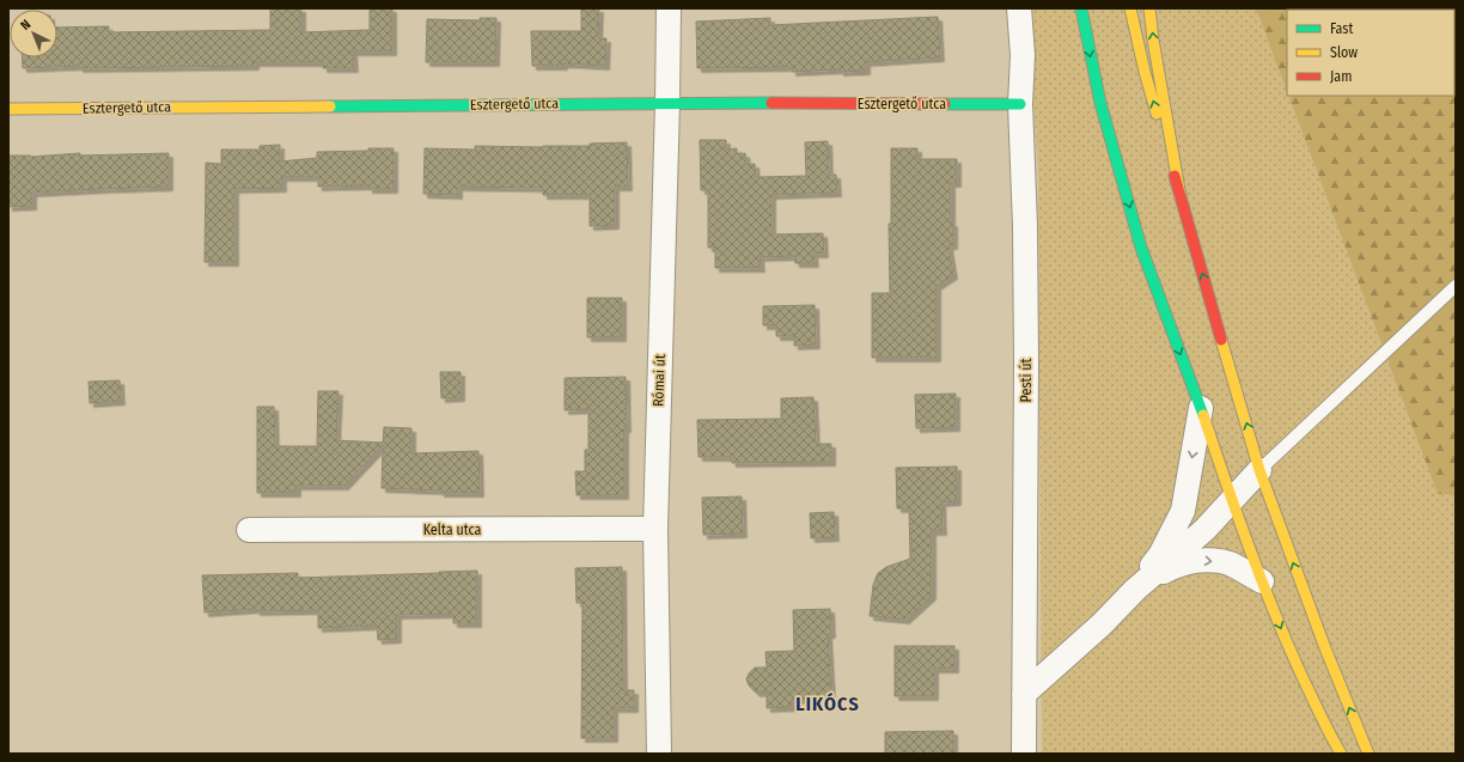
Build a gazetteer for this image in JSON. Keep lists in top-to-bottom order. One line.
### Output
{"streets":{"main road":["Esztergető utca"],"street":["Római út","Pesti út","Kelta utca"]},"crossings":[["Esztergető utca","Római út"],["Esztergető utca","Pesti út"],["Római út","Kelta utca"]],"districts":["LIKÓCS"],"legend":["Fast","Slow","Jam"],"north":"top left"}
